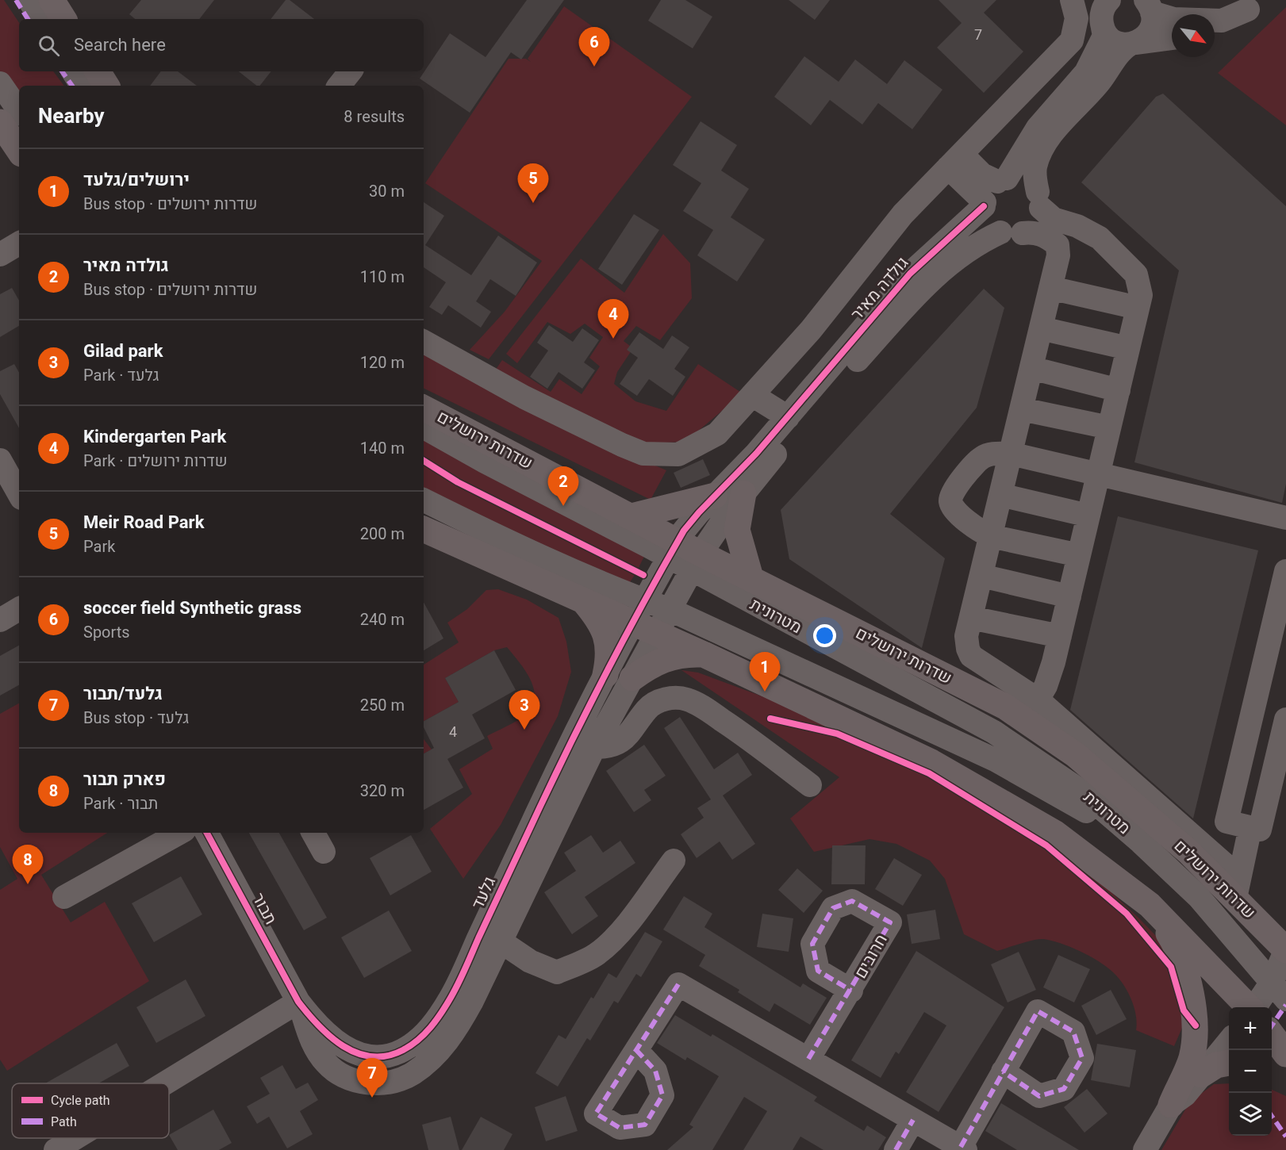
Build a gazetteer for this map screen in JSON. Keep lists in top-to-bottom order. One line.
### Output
{"streets":{"main road":["שדרות ירושלים"],"street":["גולדה מאיר","מטרונית","גלעד","תבור","חרובים"]},"crossings":[["גולדה מאיר","שדרות ירושלים"],["גולדה מאיר","מטרונית"],["גולדה מאיר","גלעד"],["שדרות ירושלים","מטרונית"],["גלעד","תבור"]],"house_numbers":["7","4"],"legend":["Cycle path","Path"],"north":"bottom right","page":{"search":"Search here","pins":["6","5","4","2","1","3","8","7"],"heading":["Nearby","8 results"],"list":[{"mark":"1","name":"ירושלים/גלעד","note":"Bus stop · שדרות ירושלים","value":"30 m"},{"mark":"2","name":"גולדה מאיר","note":"Bus stop · שדרות ירושלים","value":"110 m"},{"mark":"3","name":"Gilad park","note":"Park · גלעד","value":"120 m"},{"mark":"4","name":"Kindergarten Park","note":"Park · שדרות ירושלים","value":"140 m"},{"mark":"5","name":"Meir Road Park","note":"Park","value":"200 m"},{"mark":"6","name":"soccer field Synthetic grass","note":"Sports","value":"240 m"},{"mark":"7","name":"גלעד/תבור","note":"Bus stop · גלעד","value":"250 m"},{"mark":"8","name":"פארק תבור","note":"Park · תבור","value":"320 m"}],"map_buttons":["+","−"]}}
